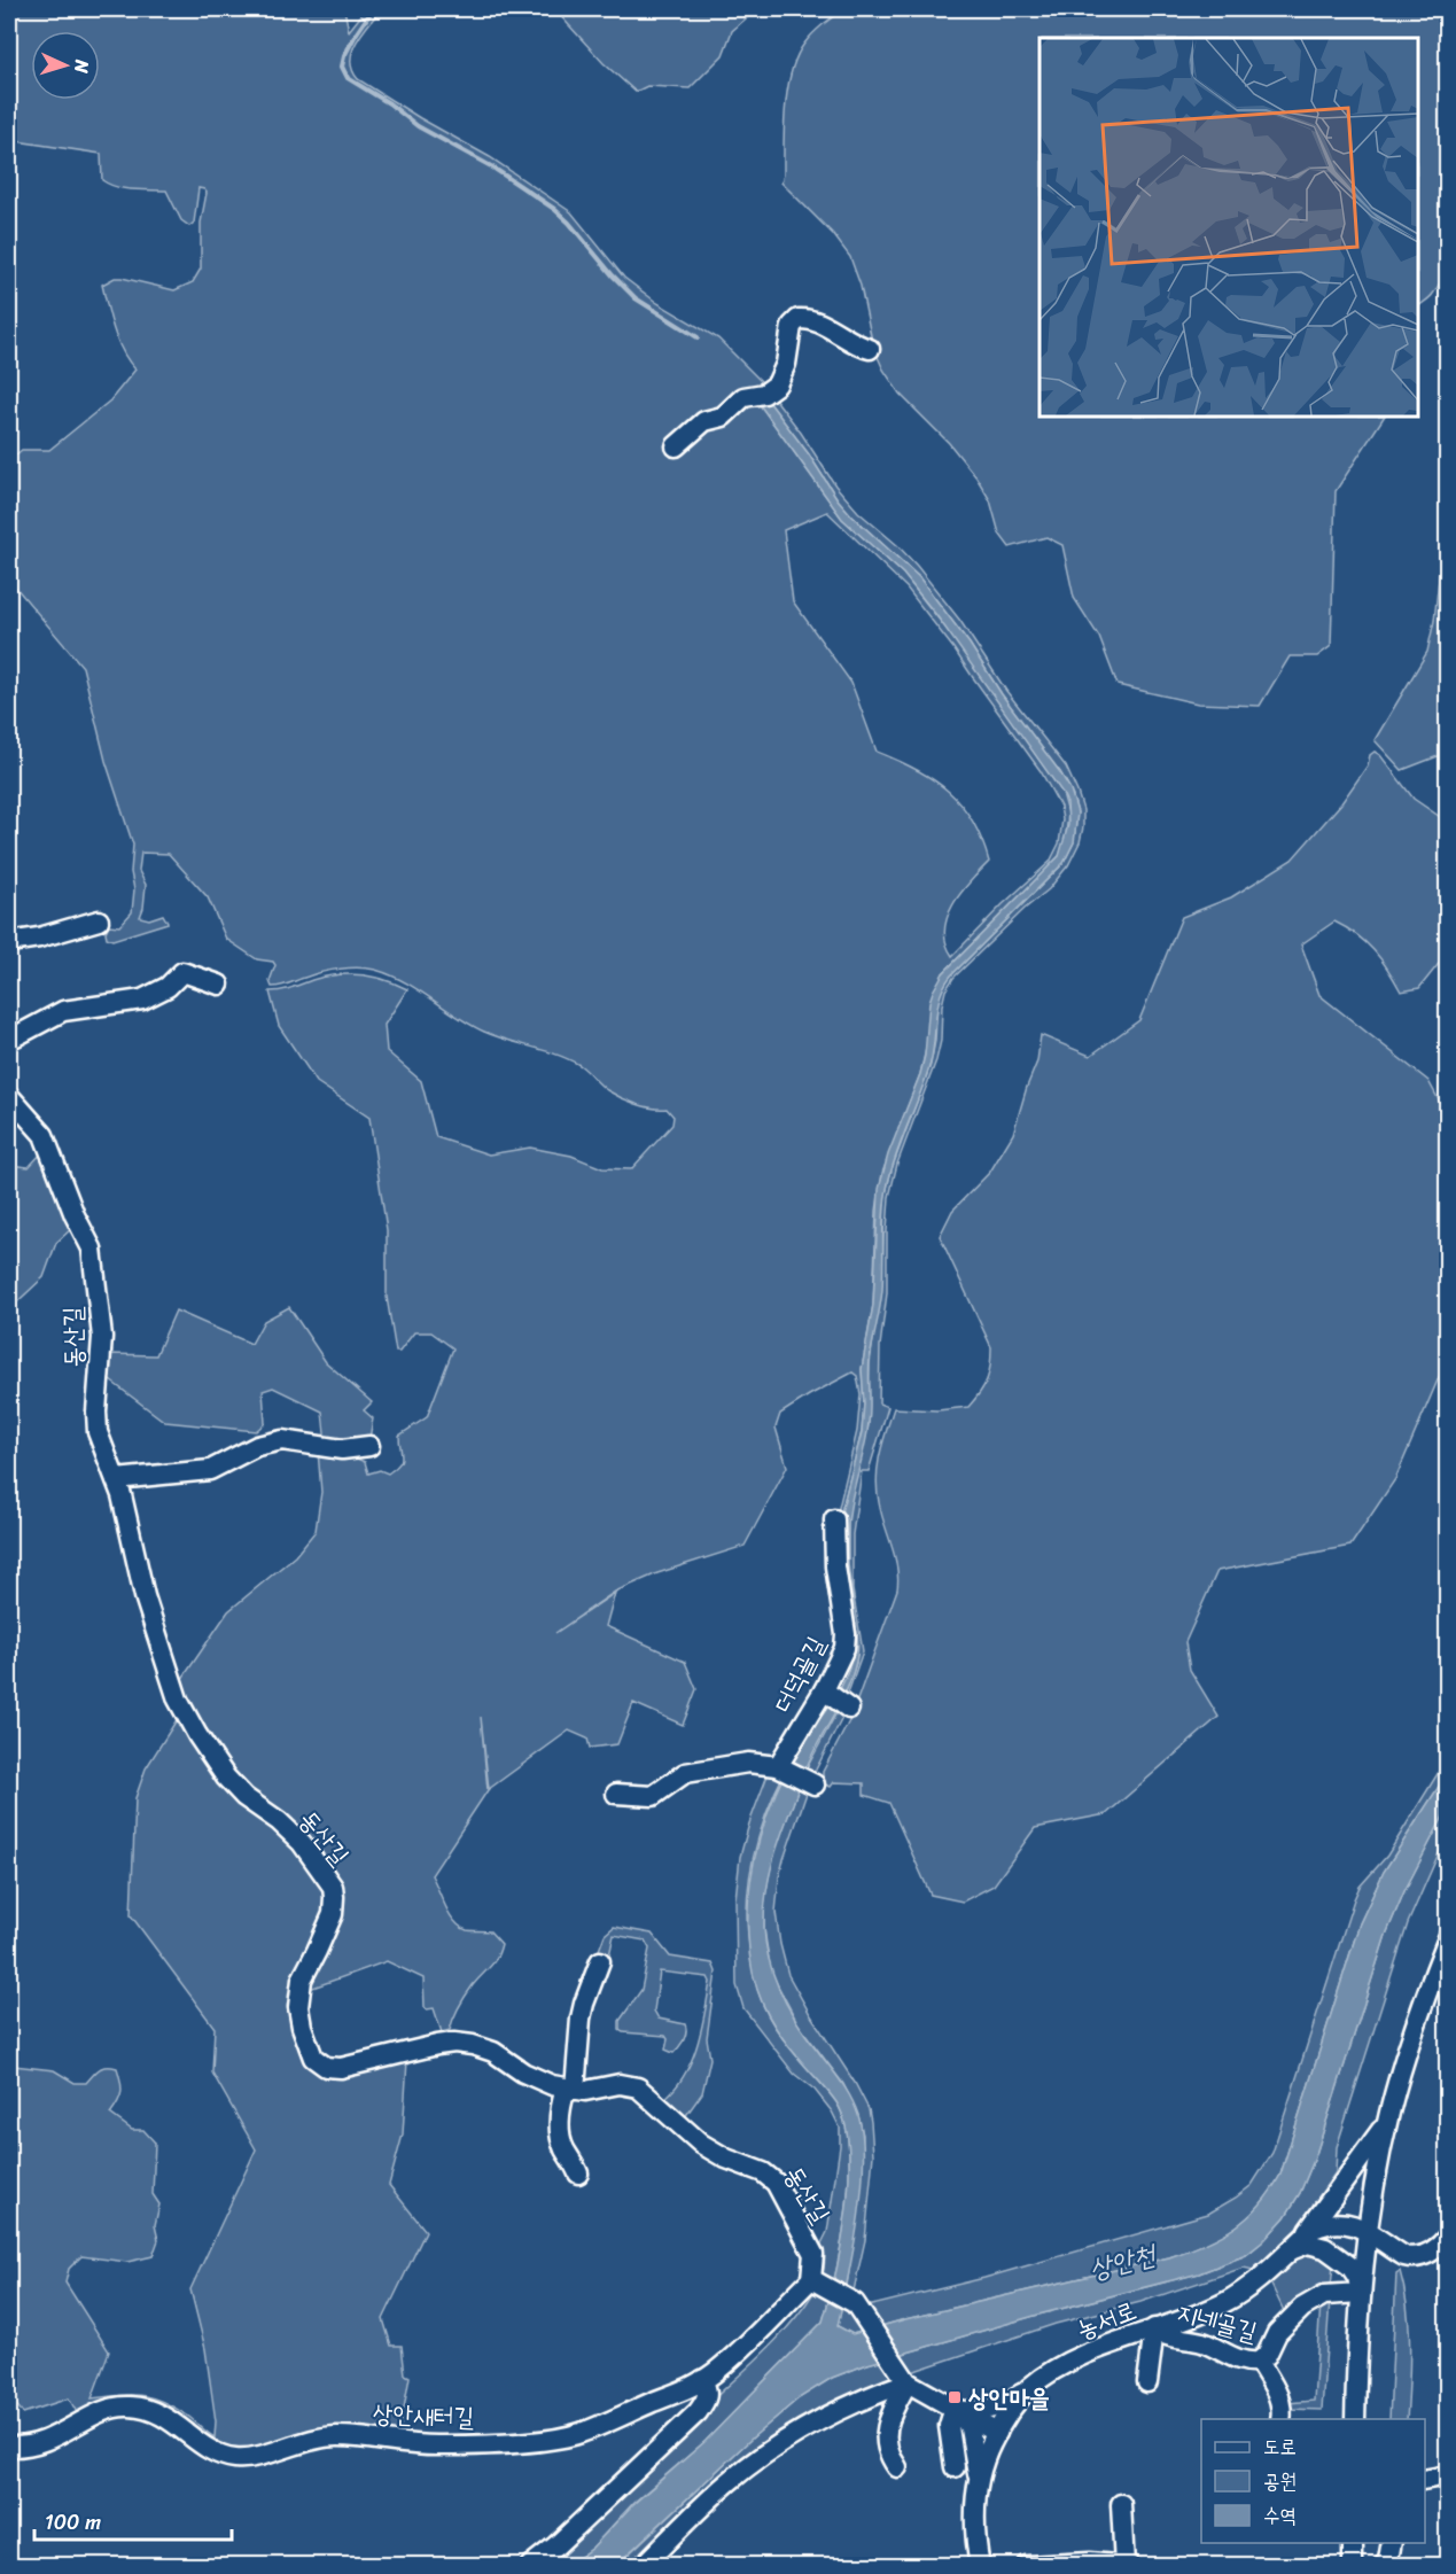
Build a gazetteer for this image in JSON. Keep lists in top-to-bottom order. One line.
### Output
{"streets":{"street":["동산길","더덕골길","농서로","지네골길","상안새터길"]},"crossings":[["동산길","상안새터길"],["농서로","지네골길"]],"water":["상안천"],"places":{"transit":["상안마을"]},"legend":["도로","공원","수역"],"scale_bar":"100 m","north":"right"}
